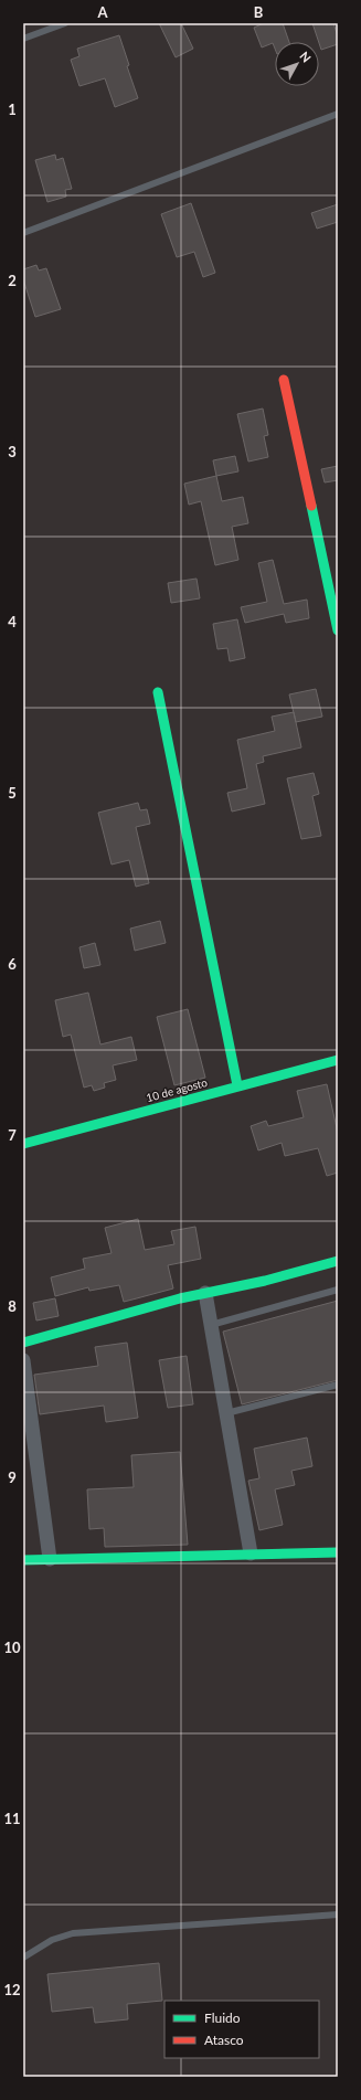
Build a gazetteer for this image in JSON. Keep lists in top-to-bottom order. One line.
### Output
{"streets":{"street":["10 de agosto"]},"legend":["Fluido","Atasco"],"north":"top right","grid":{"columns":["A","B"],"rows":["1","2","3","4","5","6","7","8","9","10","11","12"]}}
